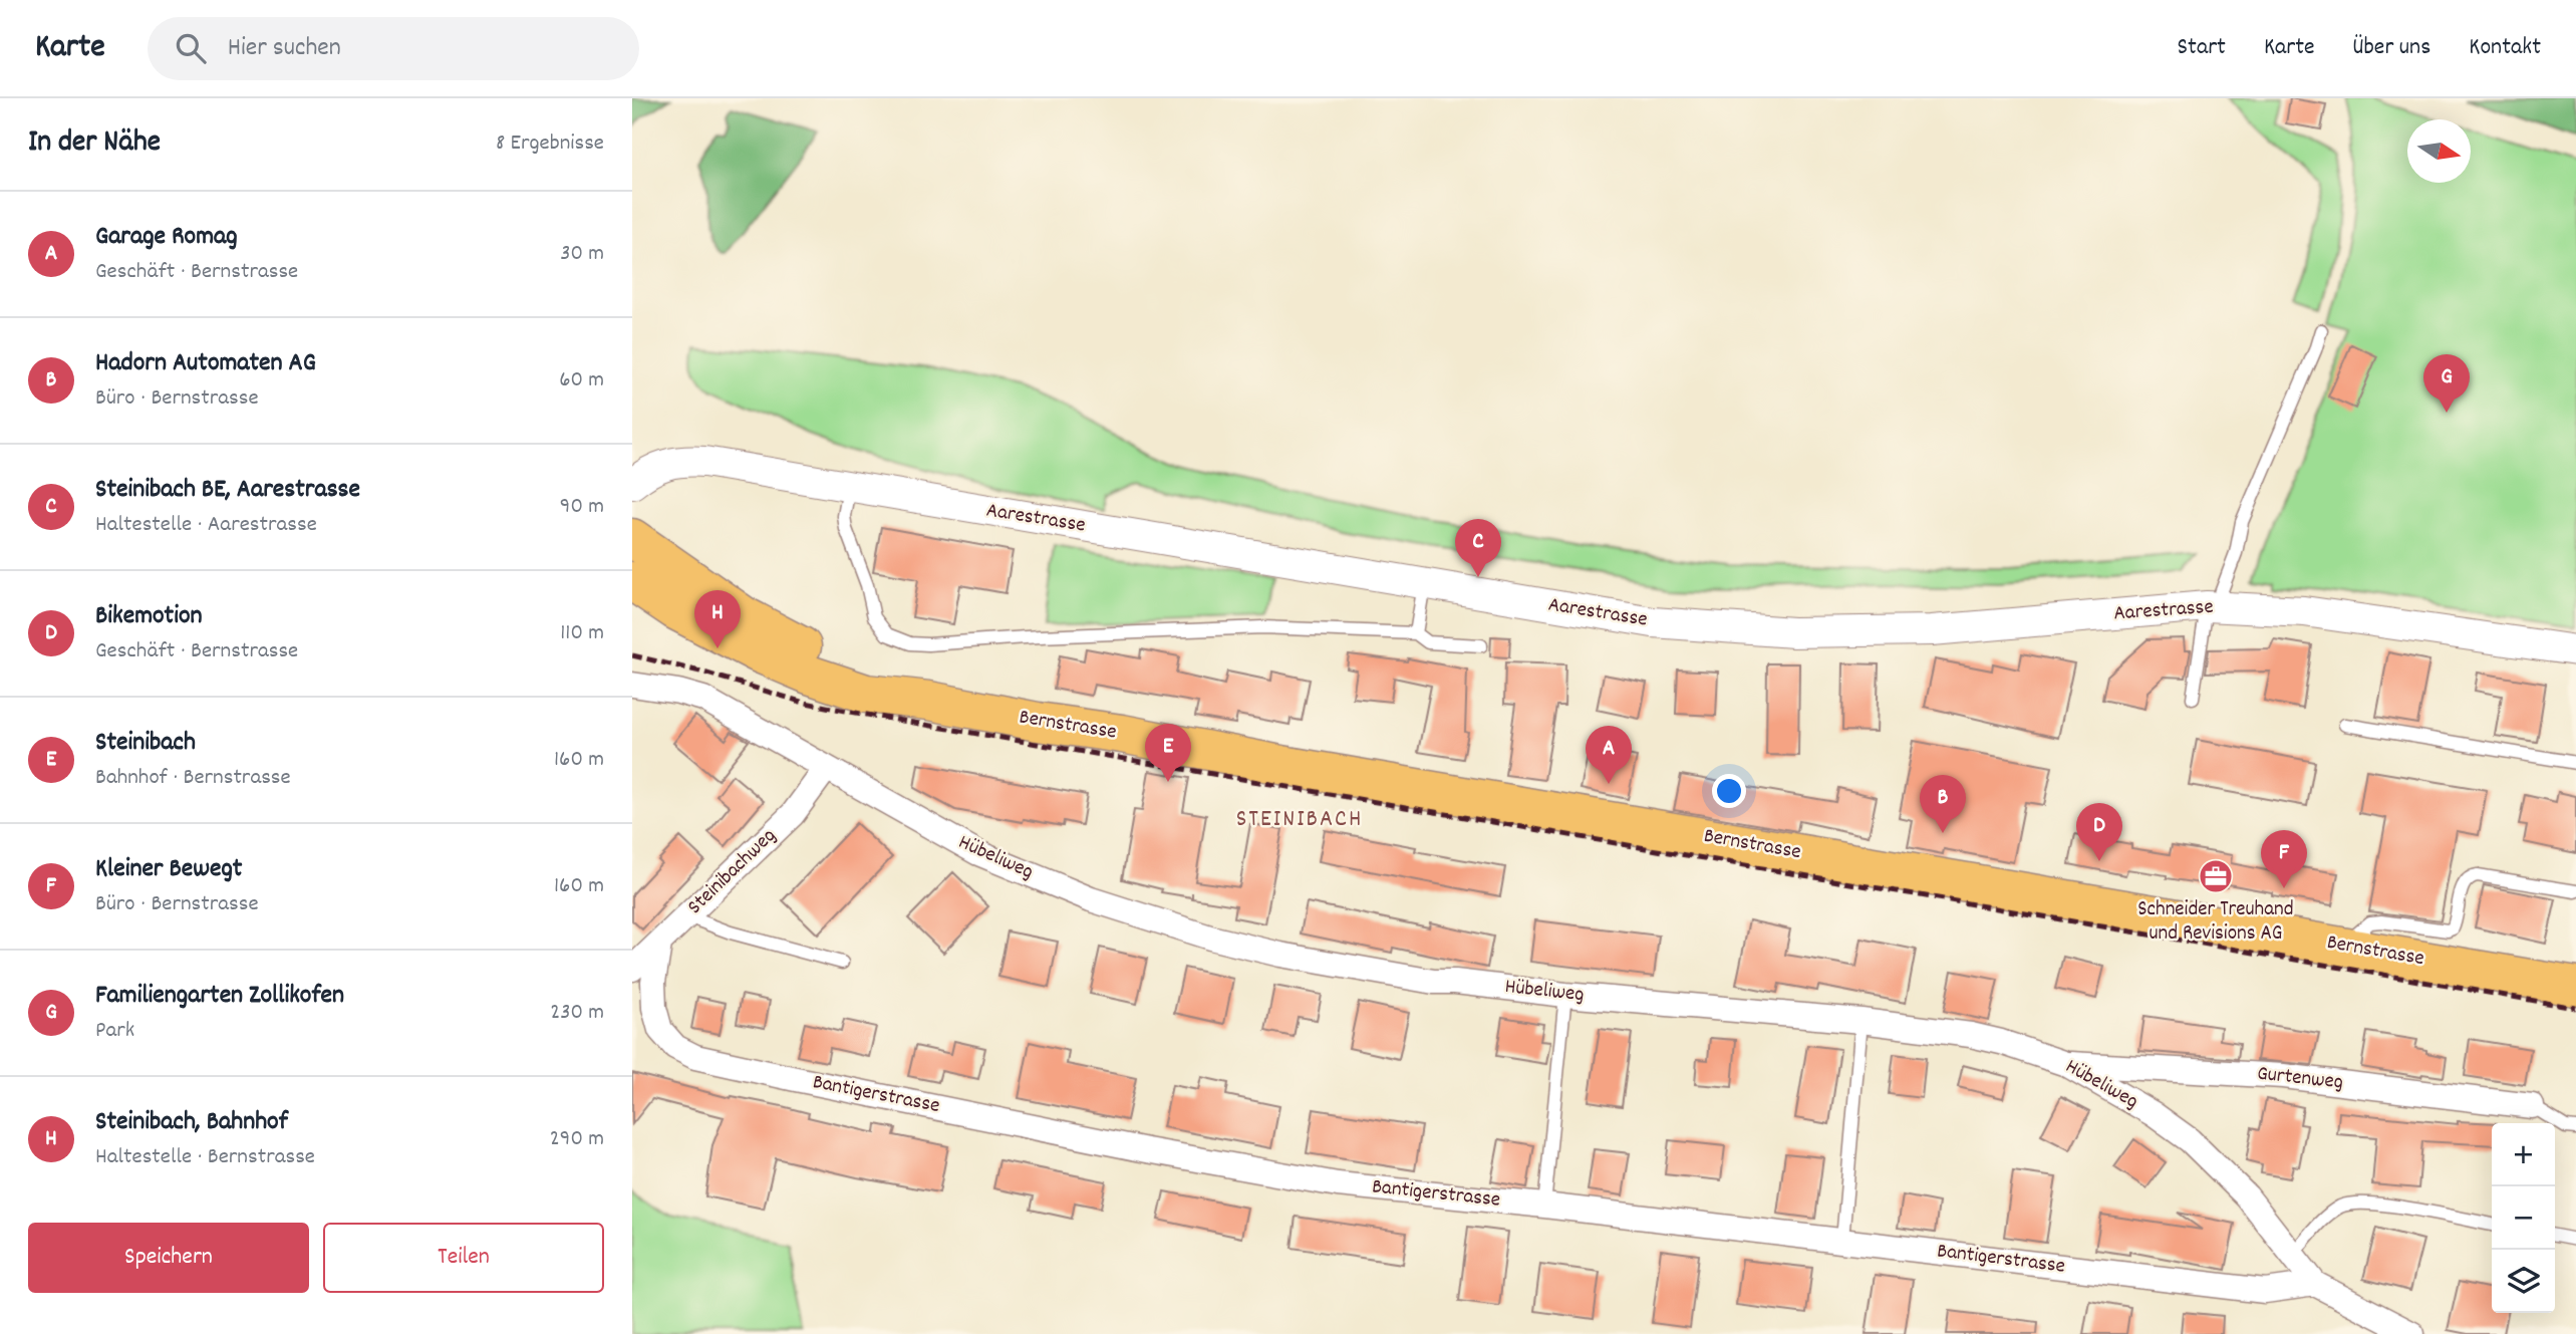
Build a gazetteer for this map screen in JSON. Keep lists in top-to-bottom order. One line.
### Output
{"streets":{"main road":["Bernstrasse"],"street":["Aarestrasse","Hübeliweg","Steinibachweg","Gurtenweg","Bantigerstrasse"]},"crossings":[["Hübeliweg","Steinibachweg"],["Hübeliweg","Gurtenweg"],["Hübeliweg","Bantigerstrasse"],["Steinibachweg","Bantigerstrasse"]],"districts":["STEINIBACH"],"places":{"office":["Schneider Treuhand und Revisions AG"]},"north":"right","page":{"header":"Karte","search":"Hier suchen","nav":["Start","Karte","Über uns","Kontakt"],"heading":["In der Nähe","8 Ergebnisse"],"list":[{"mark":"A","name":"Garage Romag","note":"Geschäft · Bernstrasse","value":"30 m"},{"mark":"B","name":"Hadorn Automaten AG","note":"Büro · Bernstrasse","value":"60 m"},{"mark":"C","name":"Steinibach BE, Aarestrasse","note":"Haltestelle · Aarestrasse","value":"90 m"},{"mark":"D","name":"Bikemotion","note":"Geschäft · Bernstrasse","value":"110 m"},{"mark":"E","name":"Steinibach","note":"Bahnhof · Bernstrasse","value":"160 m"},{"mark":"F","name":"Kleiner Bewegt","note":"Büro · Bernstrasse","value":"160 m"},{"mark":"G","name":"Familiengarten Zollikofen","note":"Park","value":"230 m"},{"mark":"H","name":"Steinibach, Bahnhof","note":"Haltestelle · Bernstrasse","value":"290 m"}],"pins":["G","C","H","E","A","B","D","F"],"map_buttons":["+","−"],"buttons":["Speichern","Teilen"]}}
